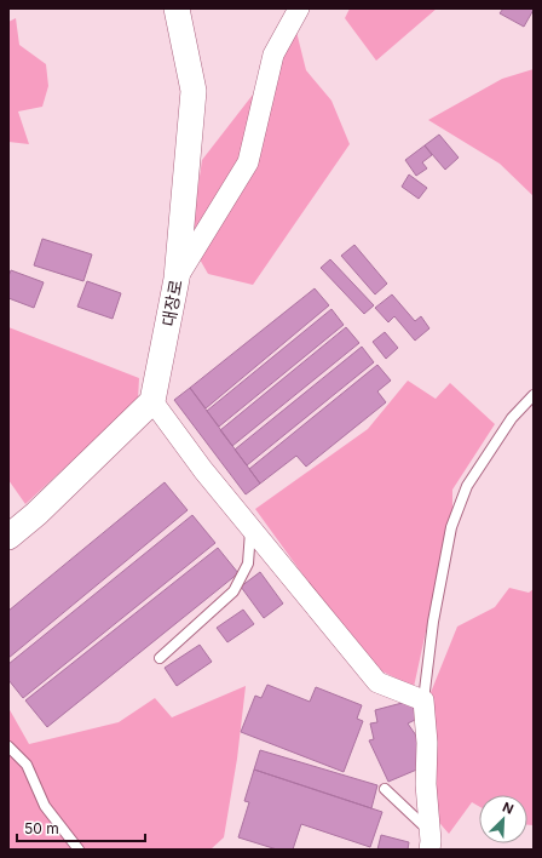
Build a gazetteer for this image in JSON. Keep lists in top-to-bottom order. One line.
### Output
{"streets":{"street":["대장로"]},"scale_bar":"50 m","north":"top right"}
